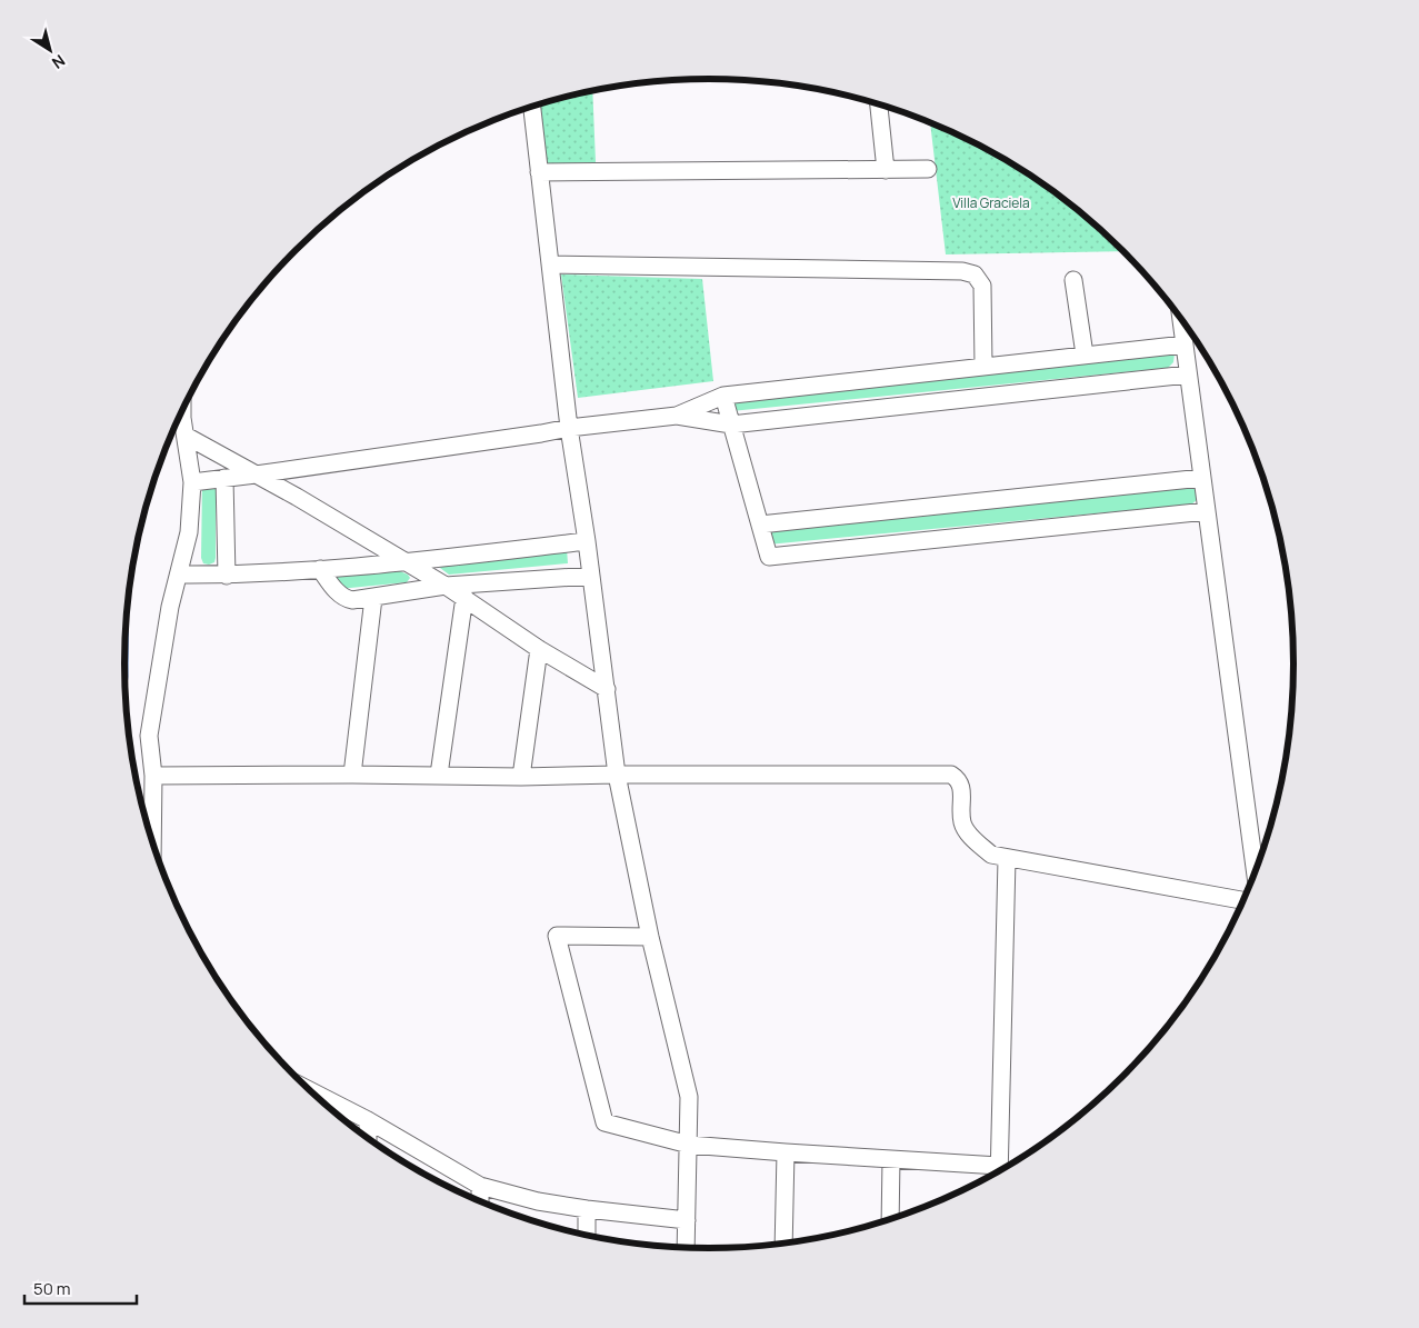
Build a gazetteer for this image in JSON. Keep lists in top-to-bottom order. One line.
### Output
{"parks":["Villa Graciela"],"scale_bar":"50 m","north":"bottom right"}
